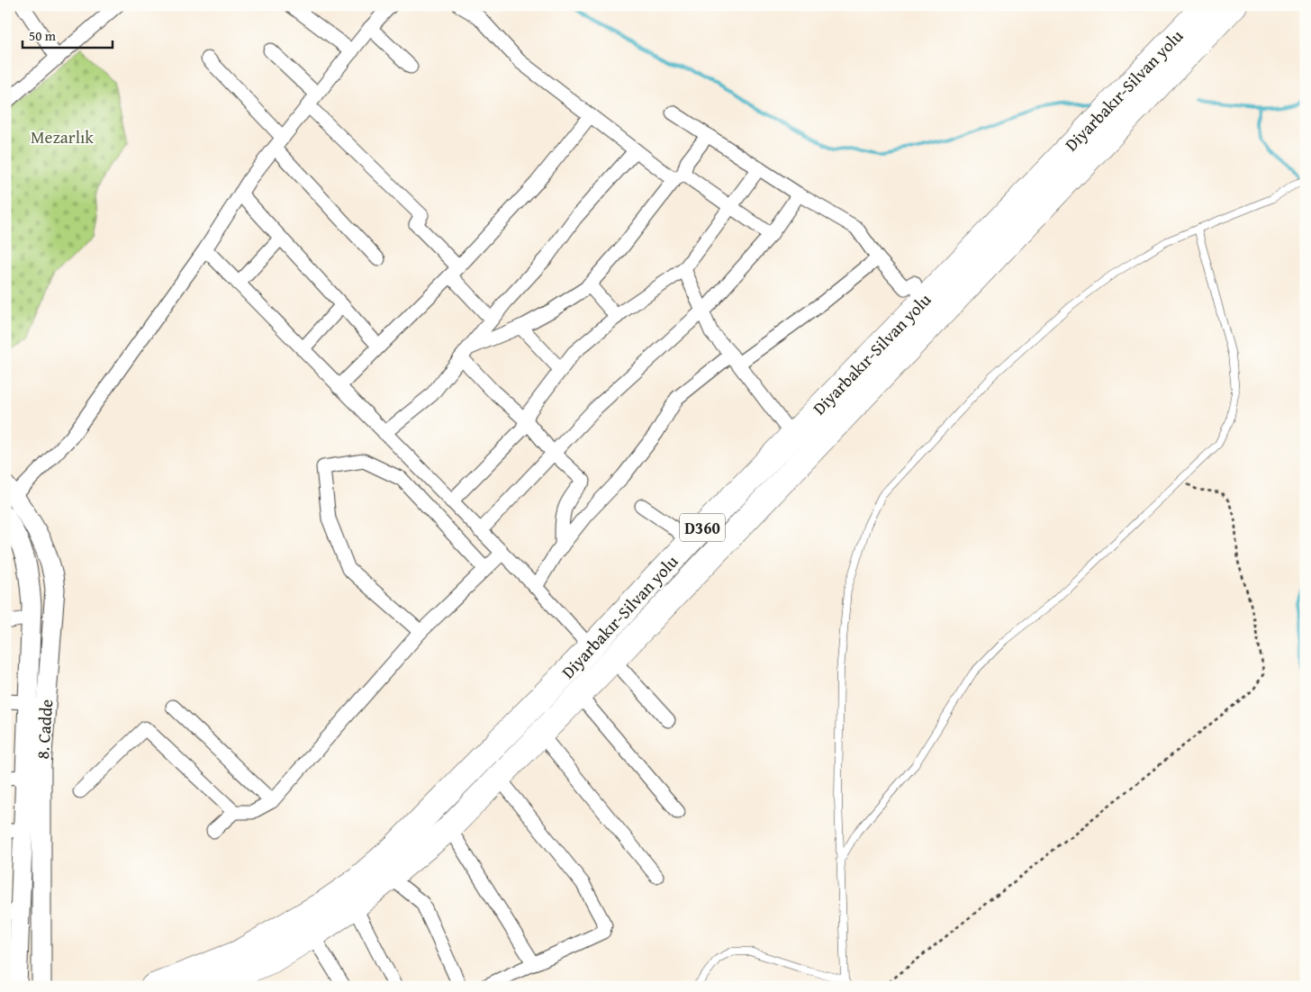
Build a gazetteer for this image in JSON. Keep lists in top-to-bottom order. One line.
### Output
{"streets":{"highway":["Diyarbakır-Silvan yolu","D360"],"street":["8. Cadde"]},"parks":["Mezarlık"],"scale_bar":"50 m"}
